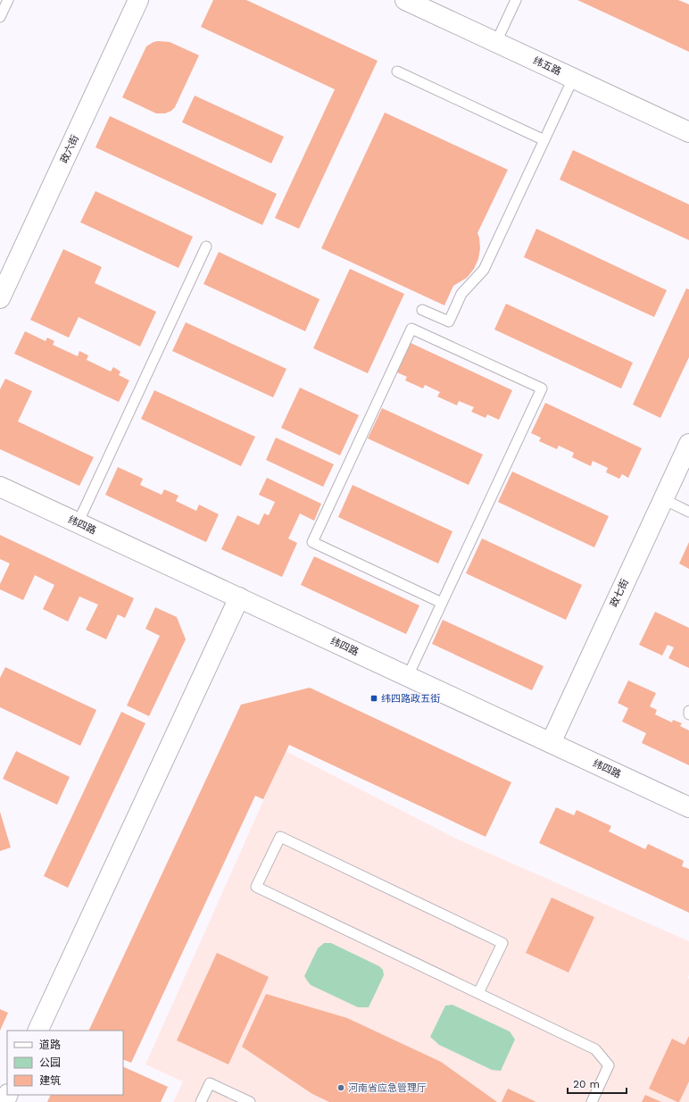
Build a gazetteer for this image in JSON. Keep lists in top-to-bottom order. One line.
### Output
{"streets":{"street":["纬五路","政六街","纬四路","政七街"]},"crossings":[["纬四路","政七街"]],"places":{"transit":["纬四路政五街"],"other":["河南省应急管理厅"]},"legend":["道路","公园","建筑"],"scale_bar":"20 m"}
